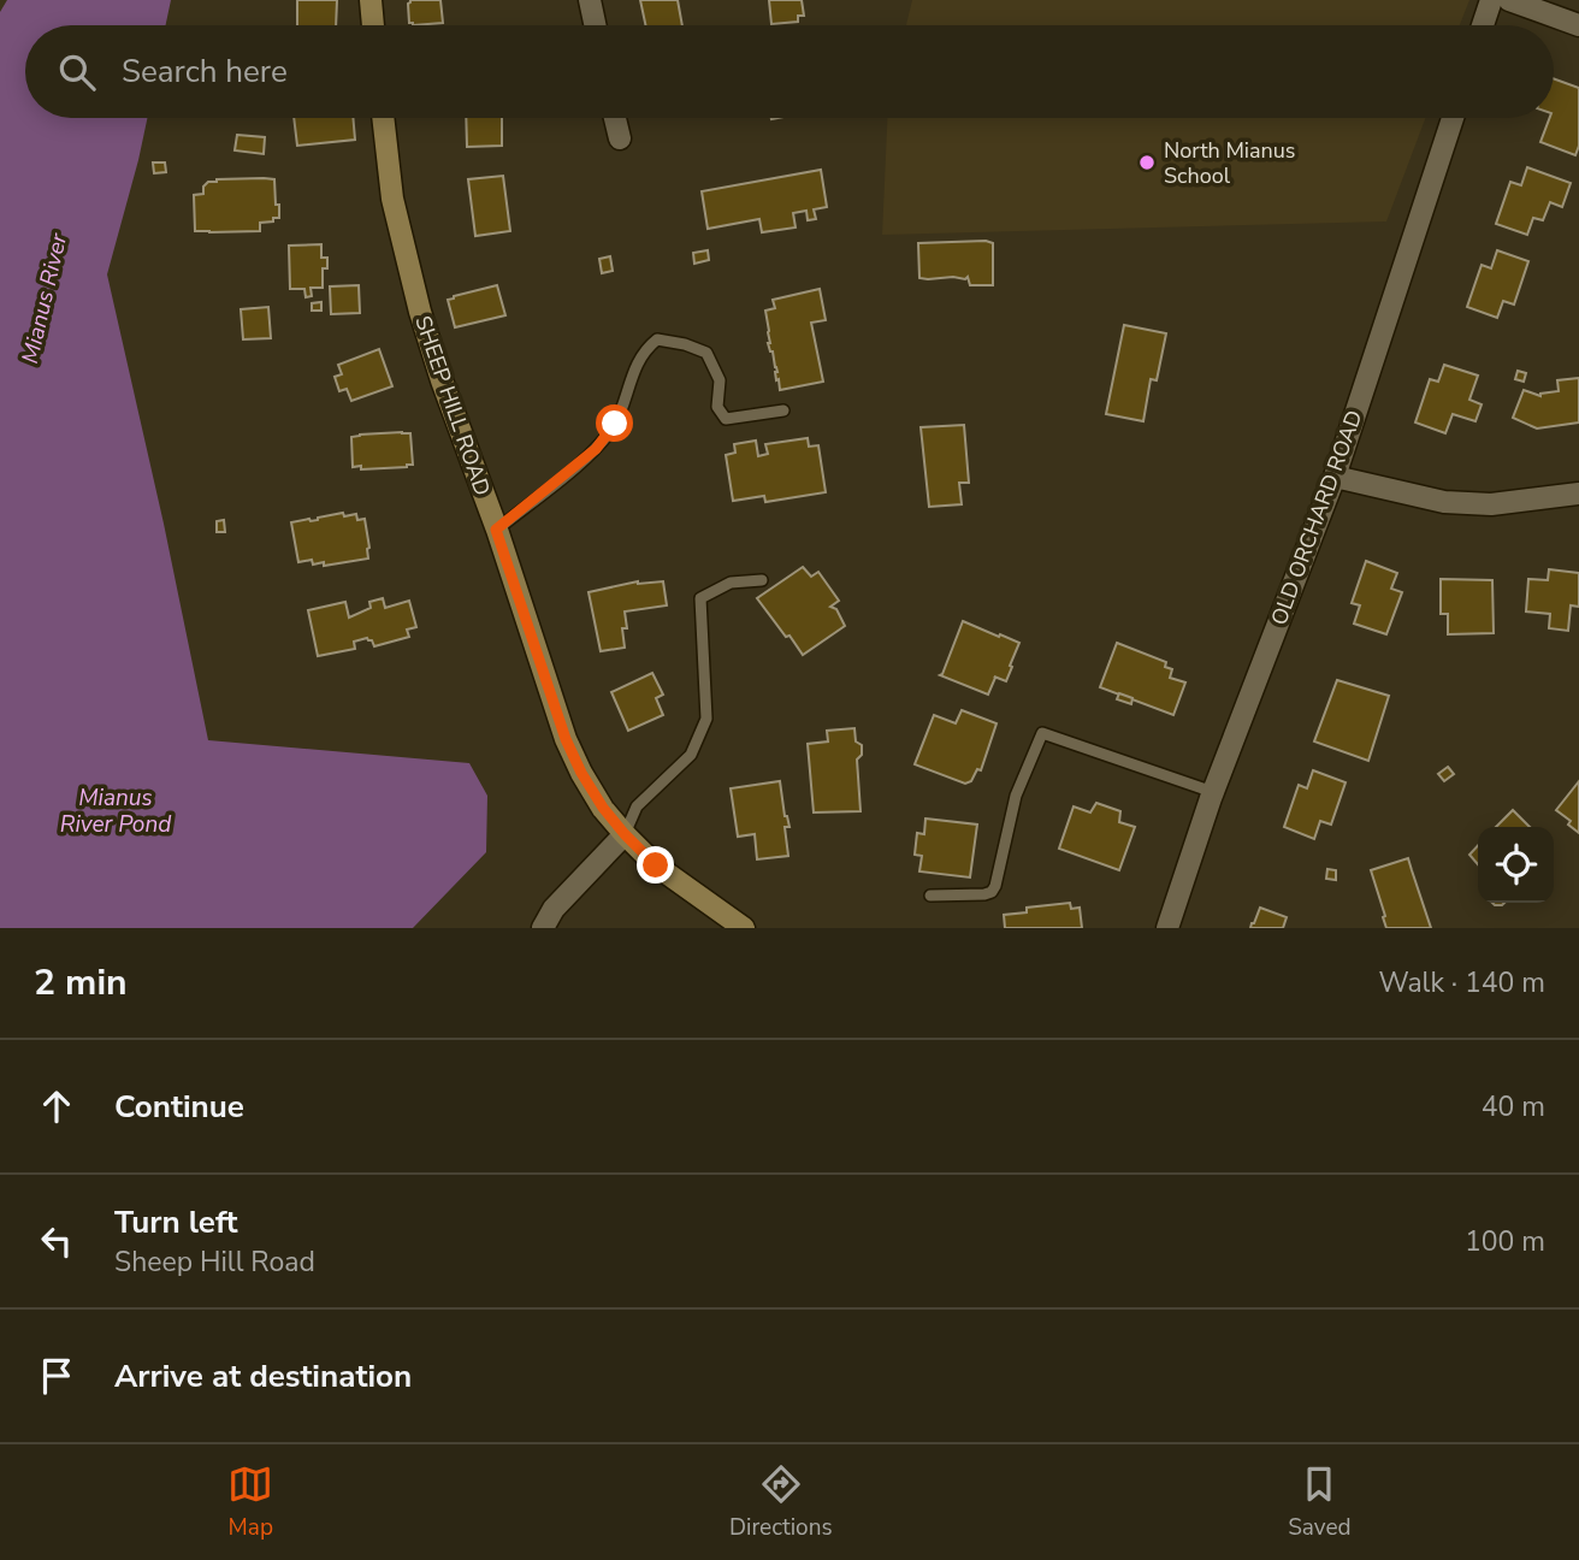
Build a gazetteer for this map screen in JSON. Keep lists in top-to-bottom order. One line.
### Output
{"streets":{"street":["SHEEP HILL ROAD","OLD ORCHARD ROAD"]},"water":["Mianus River","Mianus River Pond"],"places":["North Mianus School"],"page":{"search":"Search here","heading":["2 min","Walk · 140 m"],"list":[["Continue","40 m"],["Turn left","Sheep Hill Road","100 m"],"Arrive at destination"],"nav":["Map","Directions","Saved"]}}
